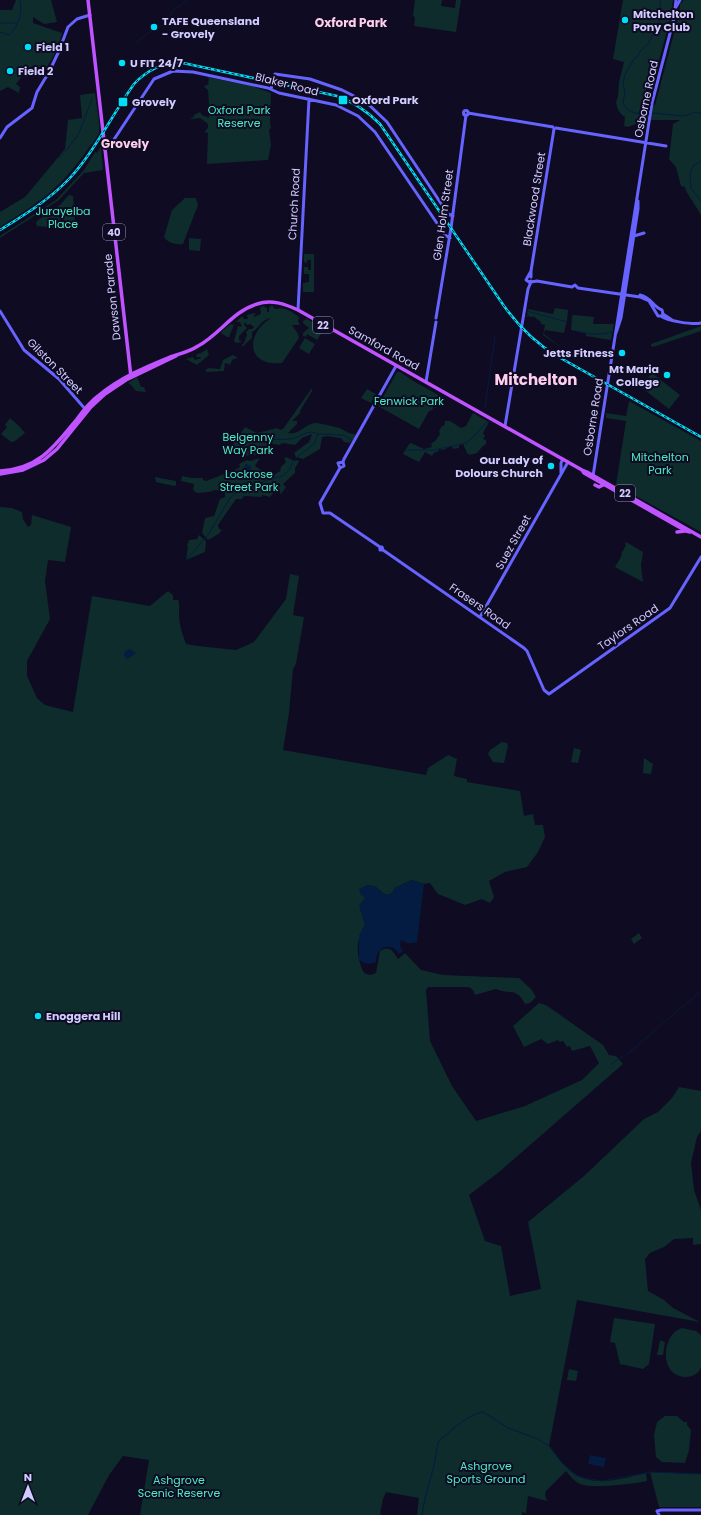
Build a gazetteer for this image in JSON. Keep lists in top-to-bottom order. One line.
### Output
{"streets":{"main road":["40","Dawson Parade","22","Samford Road"],"street":["Blaker Road","Osborne Road","Blackwood Street","Church Road","Glen Holm Street","Gilston Street","Suez Street","Frasers Road","Taylors Road"]},"crossings":[["Blaker Road","Church Road"],["Blaker Road","Glen Holm Street"],["Blaker Road","Dawson Parade"],["Osborne Road","Samford Road"],["Blackwood Street","Glen Holm Street"],["Blackwood Street","Samford Road"],["Church Road","Samford Road"],["Glen Holm Street","Samford Road"],["Dawson Parade","Samford Road"],["Samford Road","Gilston Street"],["Samford Road","Suez Street"],["Samford Road","Frasers Road"],["Suez Street","Frasers Road"],["Frasers Road","Taylors Road"]],"districts":["Oxford Park","Grovely","Mitchelton"],"parks":["Oxford Park Reserve","Jurayelba Place","Fenwick Park","Belgenny Way Park","Mitchelton Park","Lockrose Street Park","Ashgrove Sports Ground","Ashgrove Scenic Reserve"],"places":{"other":["Mitchelton Pony Club","TAFE Queensland - Grovely","Field 1","U FIT 24/7","Field 2","Jetts Fitness","Mt Maria College","Our Lady of Dolours Church","Enoggera Hill"],"transit":["Oxford Park","Grovely"]},"north":"top"}
